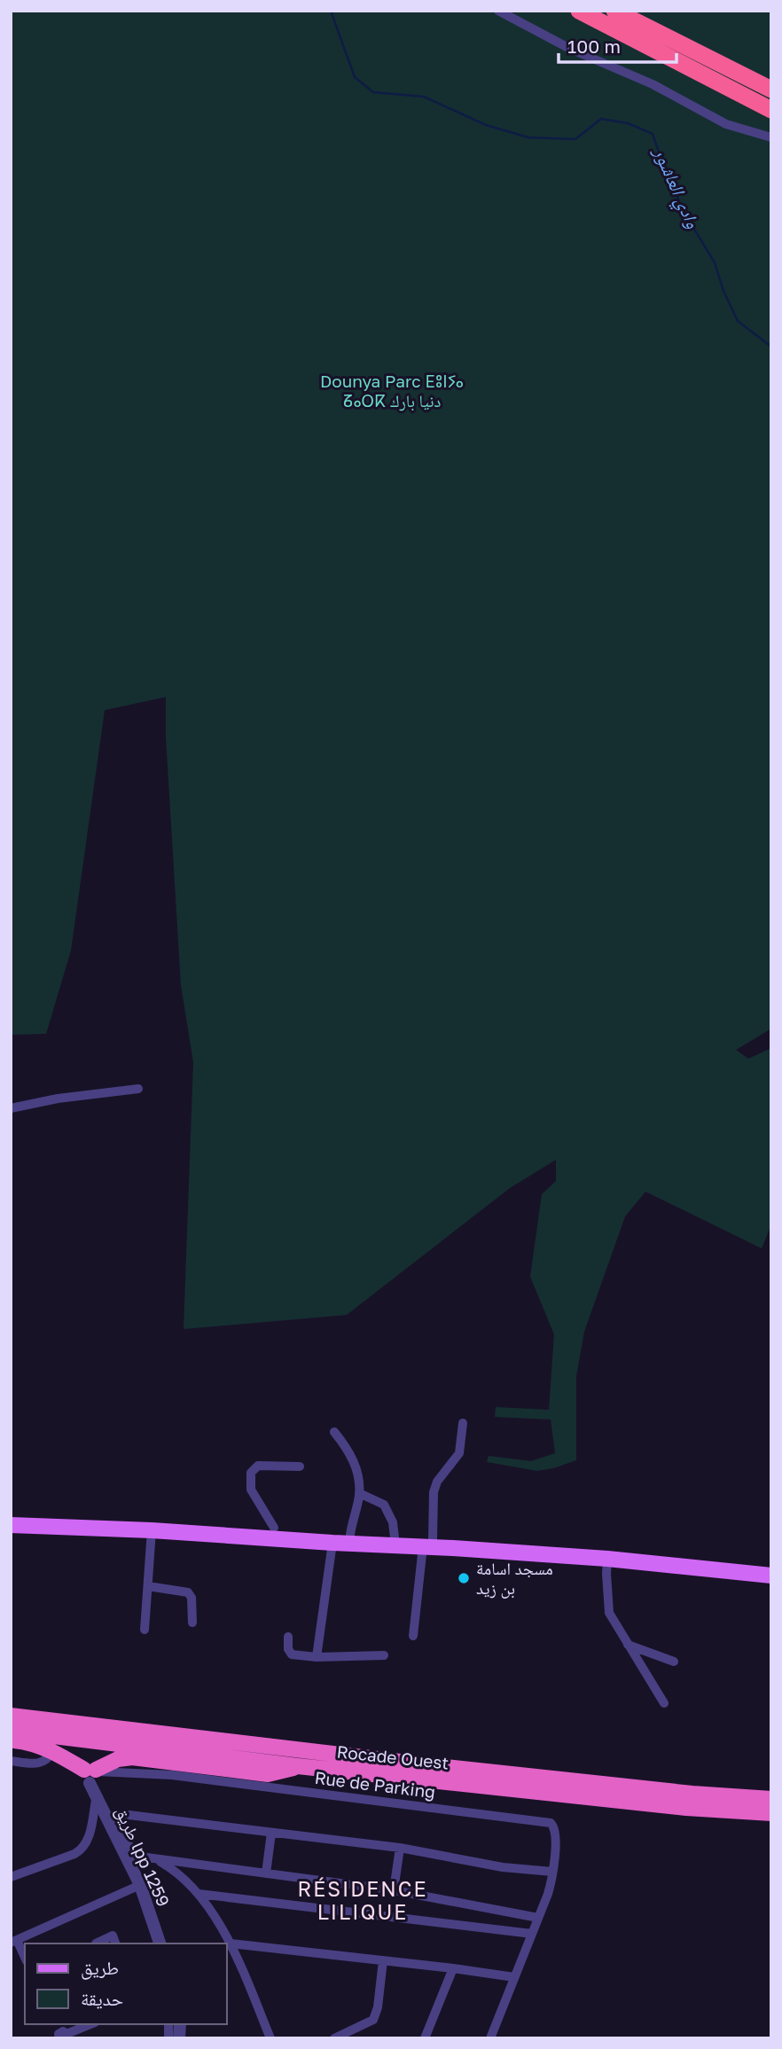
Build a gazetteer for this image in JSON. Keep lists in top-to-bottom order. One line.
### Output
{"streets":{"highway":["Rocade Ouest"],"street":["Rue de Parking","طريق lpp 1259"]},"crossings":[["Rue de Parking","طريق lpp 1259"]],"districts":["RÉSIDENCE LILIQUE"],"water":["وادي العاشور"],"parks":["Dounya Parc ⴹⵓⵏⵢⴰ ⵒⴰⵔⴽ دنيا بارك"],"places":["مسجد اسامة بن زيد"],"legend":["طريق","حديقة"],"scale_bar":"100 m"}
